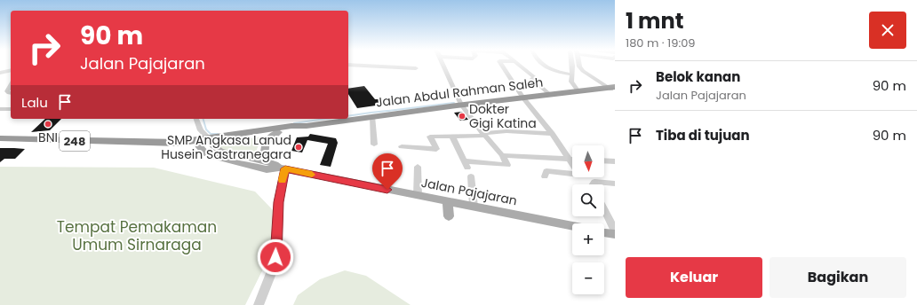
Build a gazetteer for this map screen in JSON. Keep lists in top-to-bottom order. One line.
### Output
{"streets":{"highway":["Jalan Abdul Rahman Saleh","248"],"main road":["Jalan Pajajaran"]},"crossings":[["Jalan Abdul Rahman Saleh","248"],["Jalan Abdul Rahman Saleh","Jalan Pajajaran"],["248","Jalan Pajajaran"]],"parks":["Tempat Pemakaman Umum Sirnaraga"],"places":["Dokter Gigi Katina","BNI","SMP Angkasa Lanud Husein Sastranegara"],"north":"bottom","page":{"heading":["1 mnt","180 m · 19:09"],"turn":["90 m","Jalan Pajajaran"],"list":[{"name":"Belok kanan","note":"Jalan Pajajaran","value":"90 m"},{"name":"Tiba di tujuan","value":"90 m"}],"then":"Lalu","map_buttons":["+","−"],"buttons":["Keluar","Bagikan"]}}
